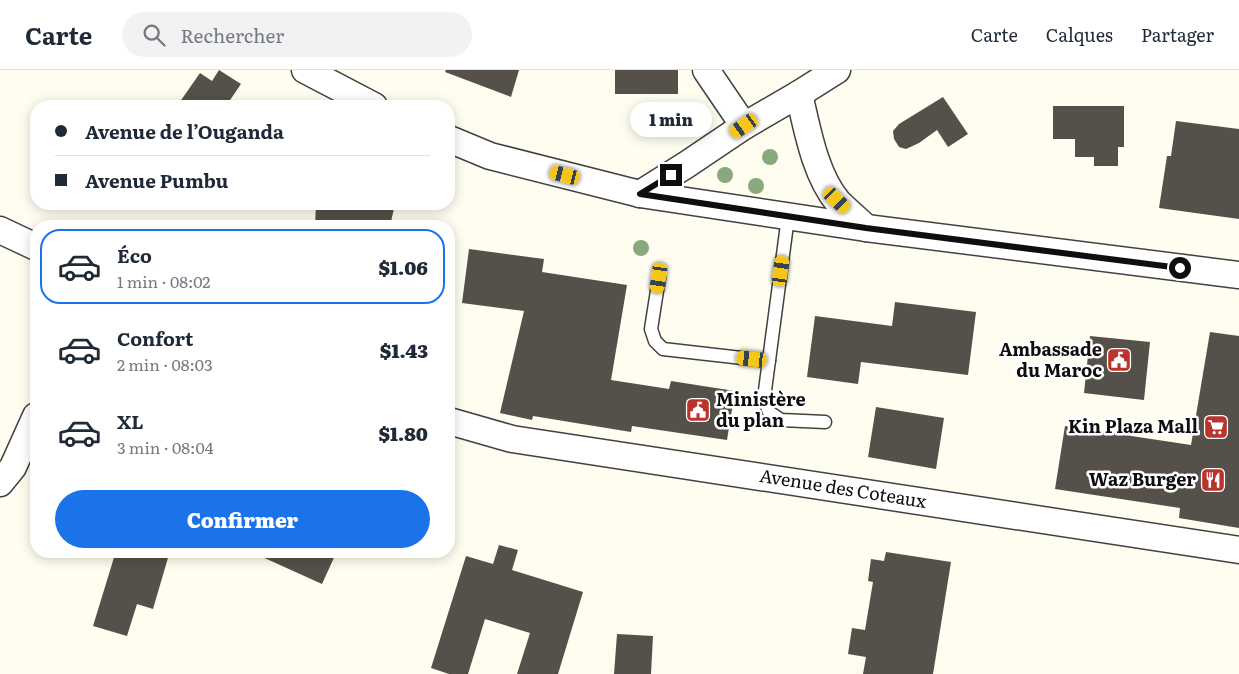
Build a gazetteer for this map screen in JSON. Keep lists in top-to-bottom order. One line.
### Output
{"streets":{"street":["Avenue des Coteaux"]},"places":{"public building":["Ambassade du Maroc","Ministère du plan"],"supermarket":["Kin Plaza Mall"],"restaurant":["Waz Burger"]},"page":{"header":"Carte","search":"Rechercher","nav":["Carte","Calques","Partager"],"banner":["Avenue de l’Ouganda","Avenue Pumbu"],"bubble":"1 min","list":[{"name":"Éco","note":"1 min · 08:02","value":"$1.06"},{"name":"Confort","note":"2 min · 08:03","value":"$1.43"},{"name":"XL","note":"3 min · 08:04","value":"$1.80"}],"buttons":"Confirmer"}}
